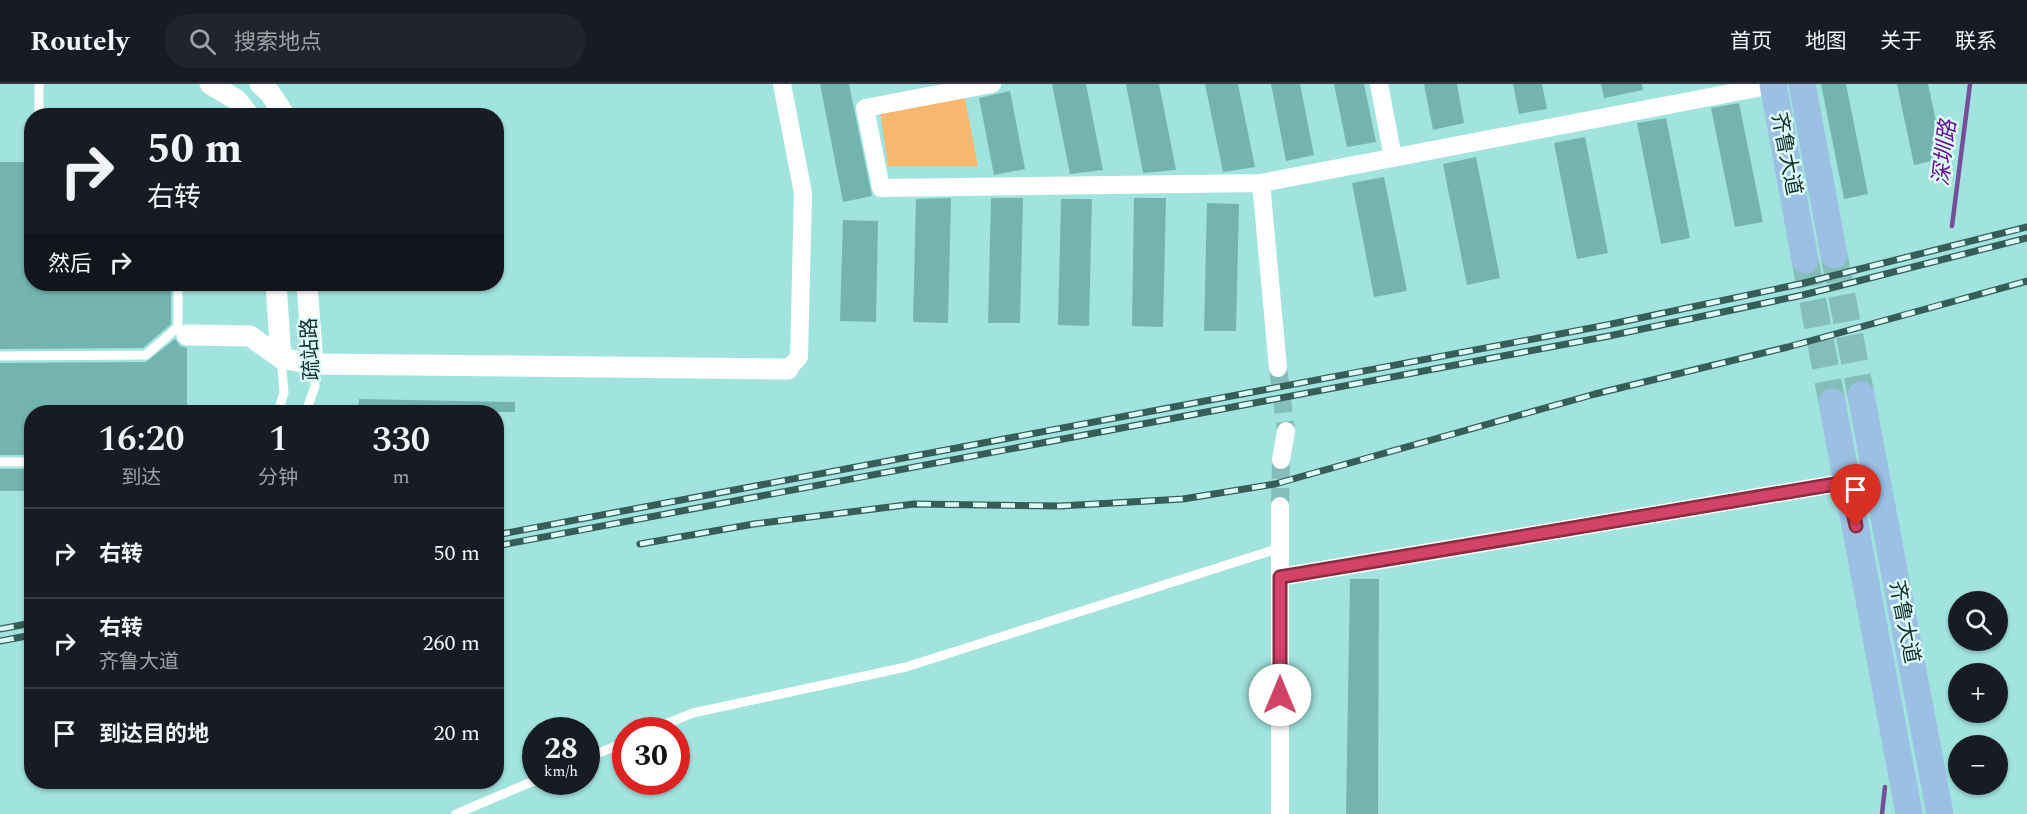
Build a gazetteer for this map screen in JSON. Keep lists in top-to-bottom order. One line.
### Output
{"streets":{"main road":["齐鲁大道"],"street":["疏站路"]},"water":["深圳路"],"page":{"header":"Routely","search":"搜索地点","nav":["首页","地图","关于","联系"],"turn":["50 m","右转"],"then":"然后","eta":["16:20","到达","1","分钟","330","m"],"list":[{"name":"右转","value":"50 m"},{"name":"右转","note":"齐鲁大道","value":"260 m"},{"name":"到达目的地","value":"20 m"}],"map_buttons":["+","−"],"speed":"28 km/h","limit":"30"}}
